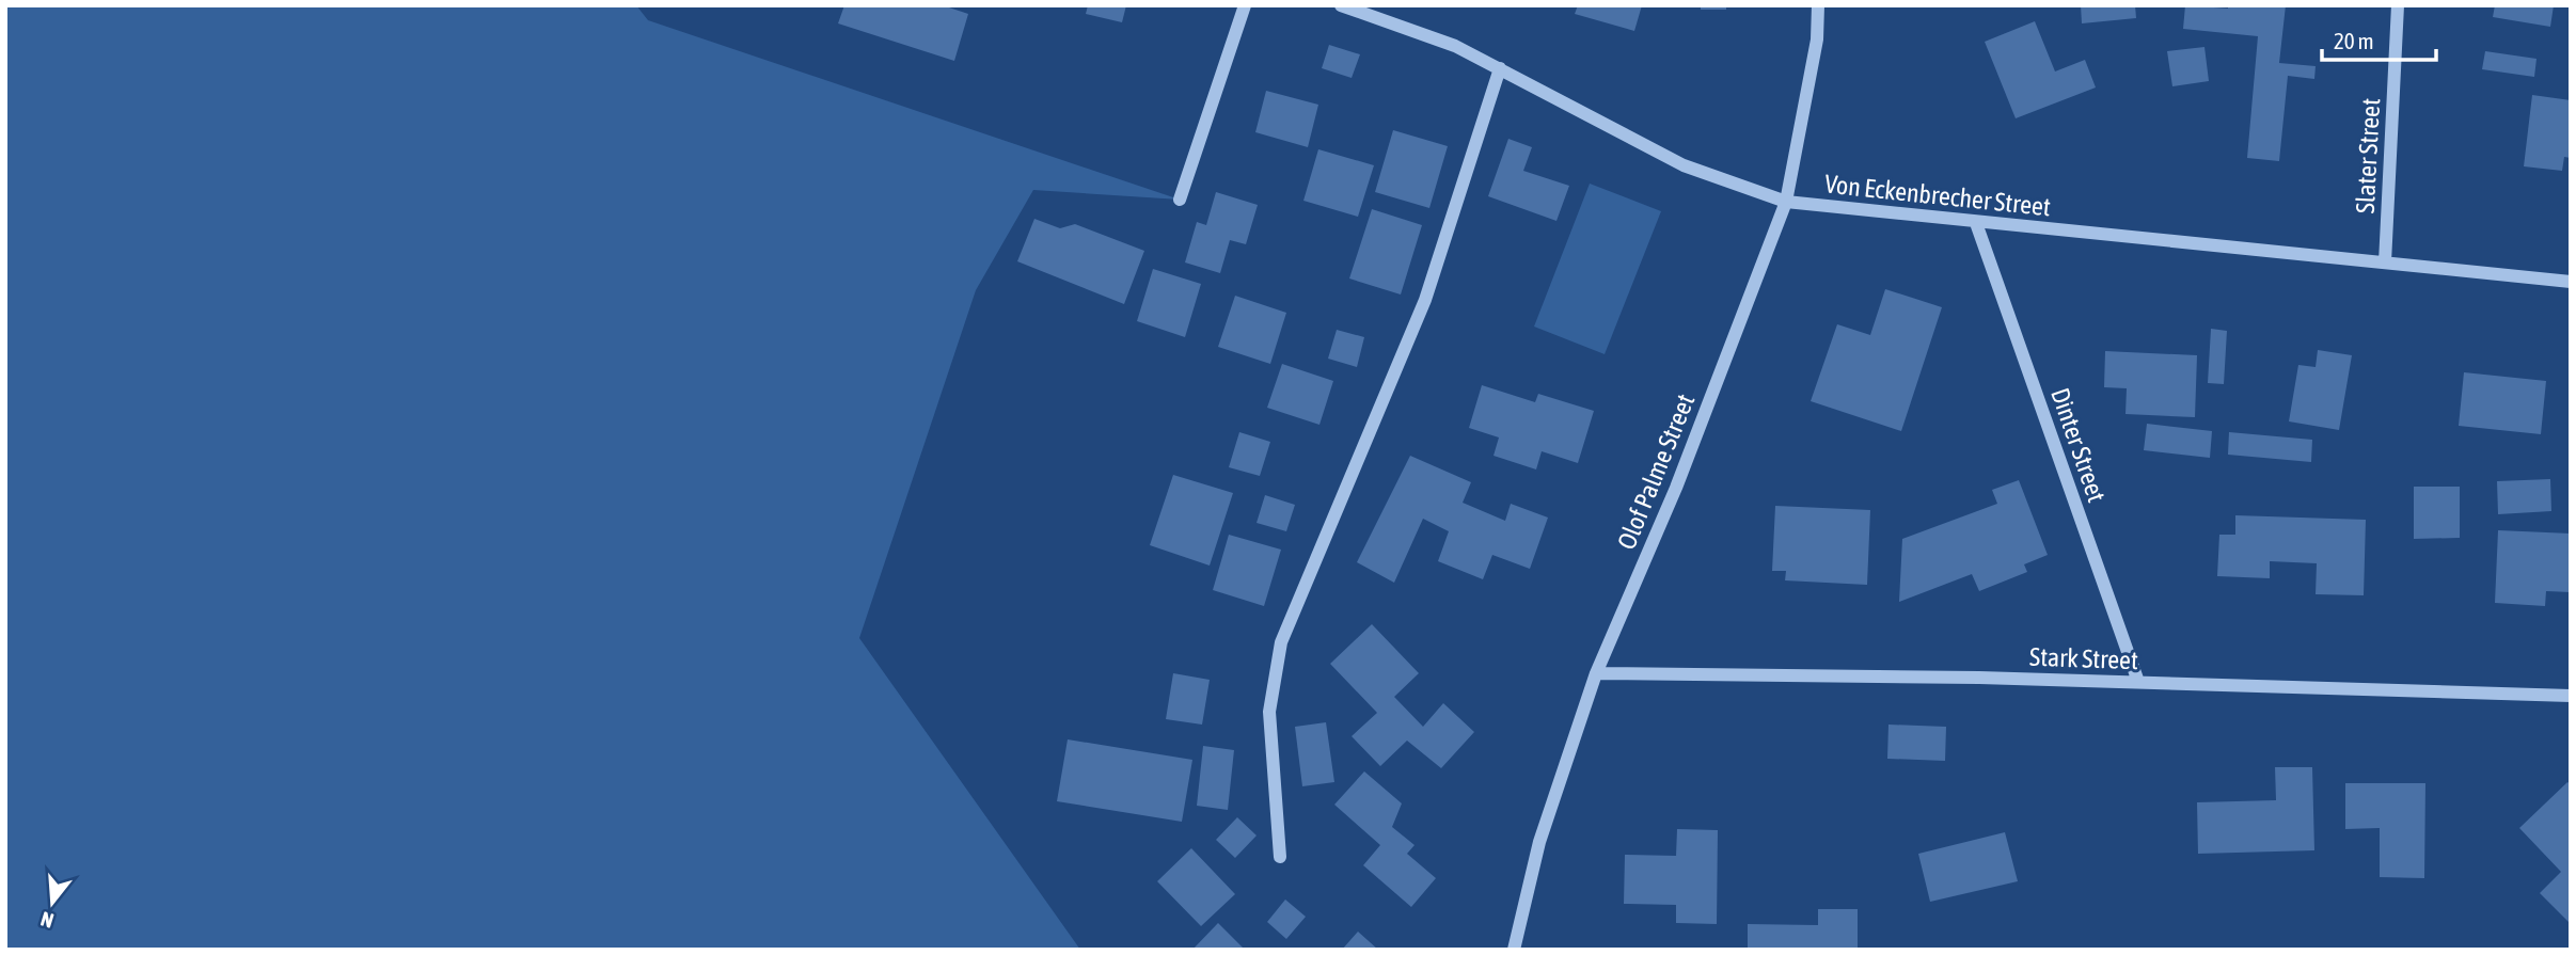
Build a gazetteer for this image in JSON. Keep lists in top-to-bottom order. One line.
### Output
{"streets":{"street":["Slater Street","Von Eckenbrecher Street","Dinter Street","Olof Palme Street","Stark Street"]},"crossings":[["Slater Street","Von Eckenbrecher Street"],["Von Eckenbrecher Street","Dinter Street"],["Von Eckenbrecher Street","Olof Palme Street"],["Dinter Street","Stark Street"],["Olof Palme Street","Stark Street"]],"scale_bar":"20 m","north":"bottom"}
